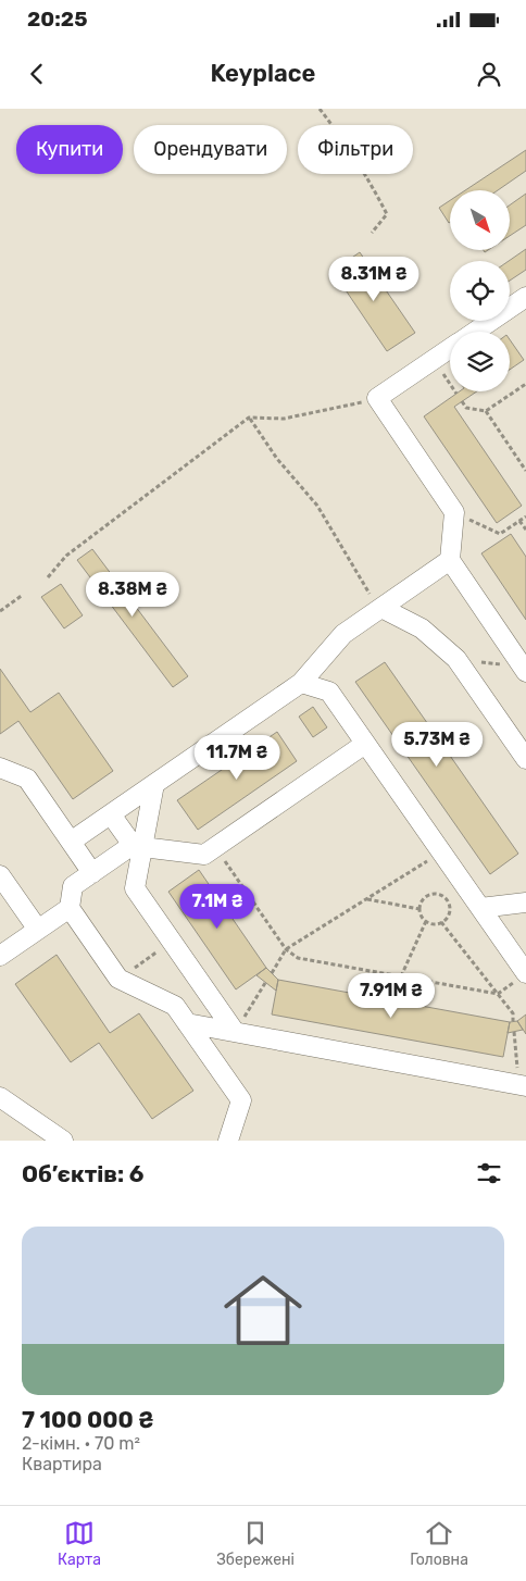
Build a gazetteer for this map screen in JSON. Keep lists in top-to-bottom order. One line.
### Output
{"north":"bottom right","page":{"status":"20:25","header":"Keyplace","chip":["Купити","Орендувати","Фільтри"],"price":["8.31M ₴","8.38M ₴","5.73M ₴","11.7M ₴","7.1M ₴","7.91M ₴"],"heading":"Об’єктів: 6","list":[{"name":"7 100 000 ₴","note":"2-кімн. · 70 m² · Квартира"}],"tabs":["Карта","Збережені","Головна"]}}
